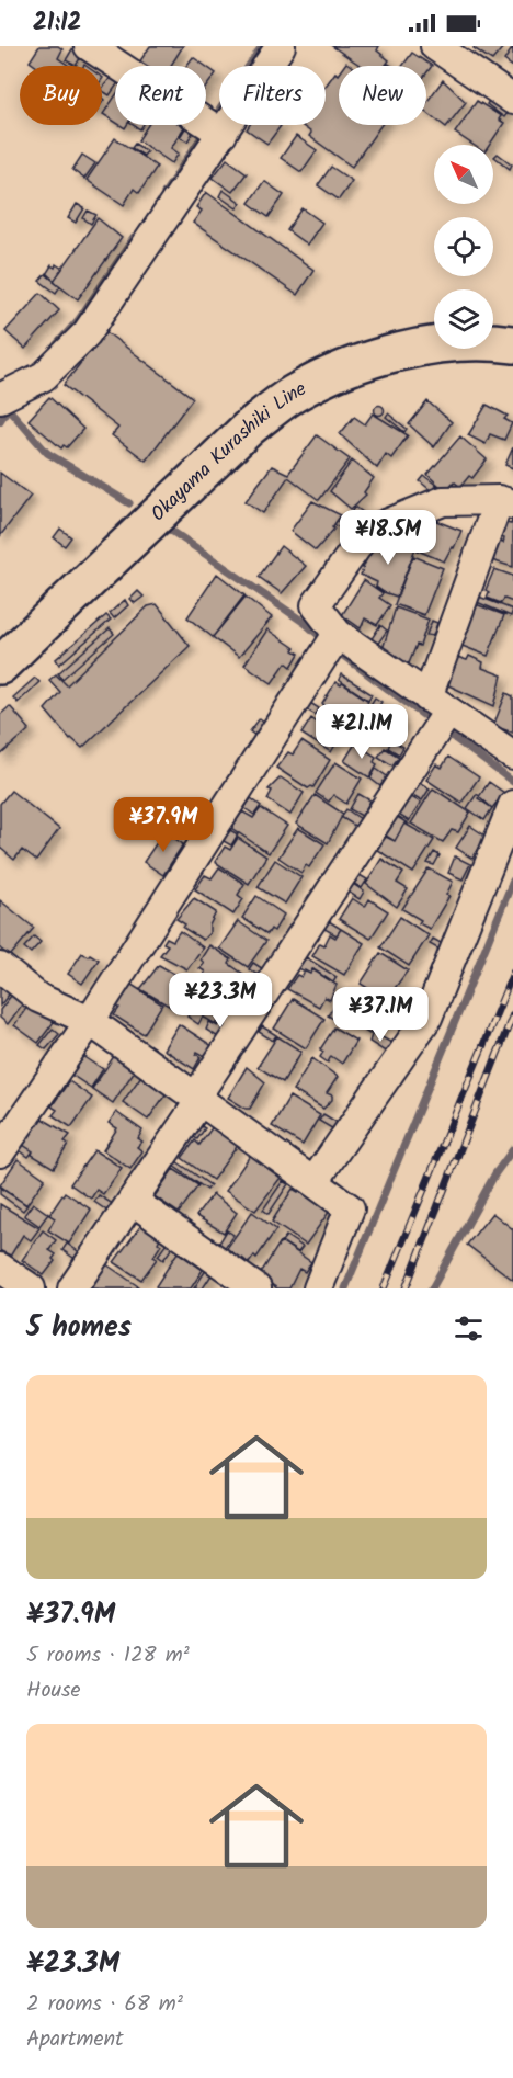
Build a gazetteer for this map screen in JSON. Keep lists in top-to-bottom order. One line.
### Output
{"streets":{"main road":["Okayama Kurashiki Line"]},"north":"top left","page":{"status":"21:12","chip":["Buy","Rent","Filters","New"],"price":["¥18.5M","¥21.1M","¥37.9M","¥23.3M","¥37.1M"],"heading":"5 homes","list":[{"name":"¥37.9M","note":"5 rooms · 128 m² · House"},{"name":"¥23.3M","note":"2 rooms · 68 m² · Apartment"}]}}
